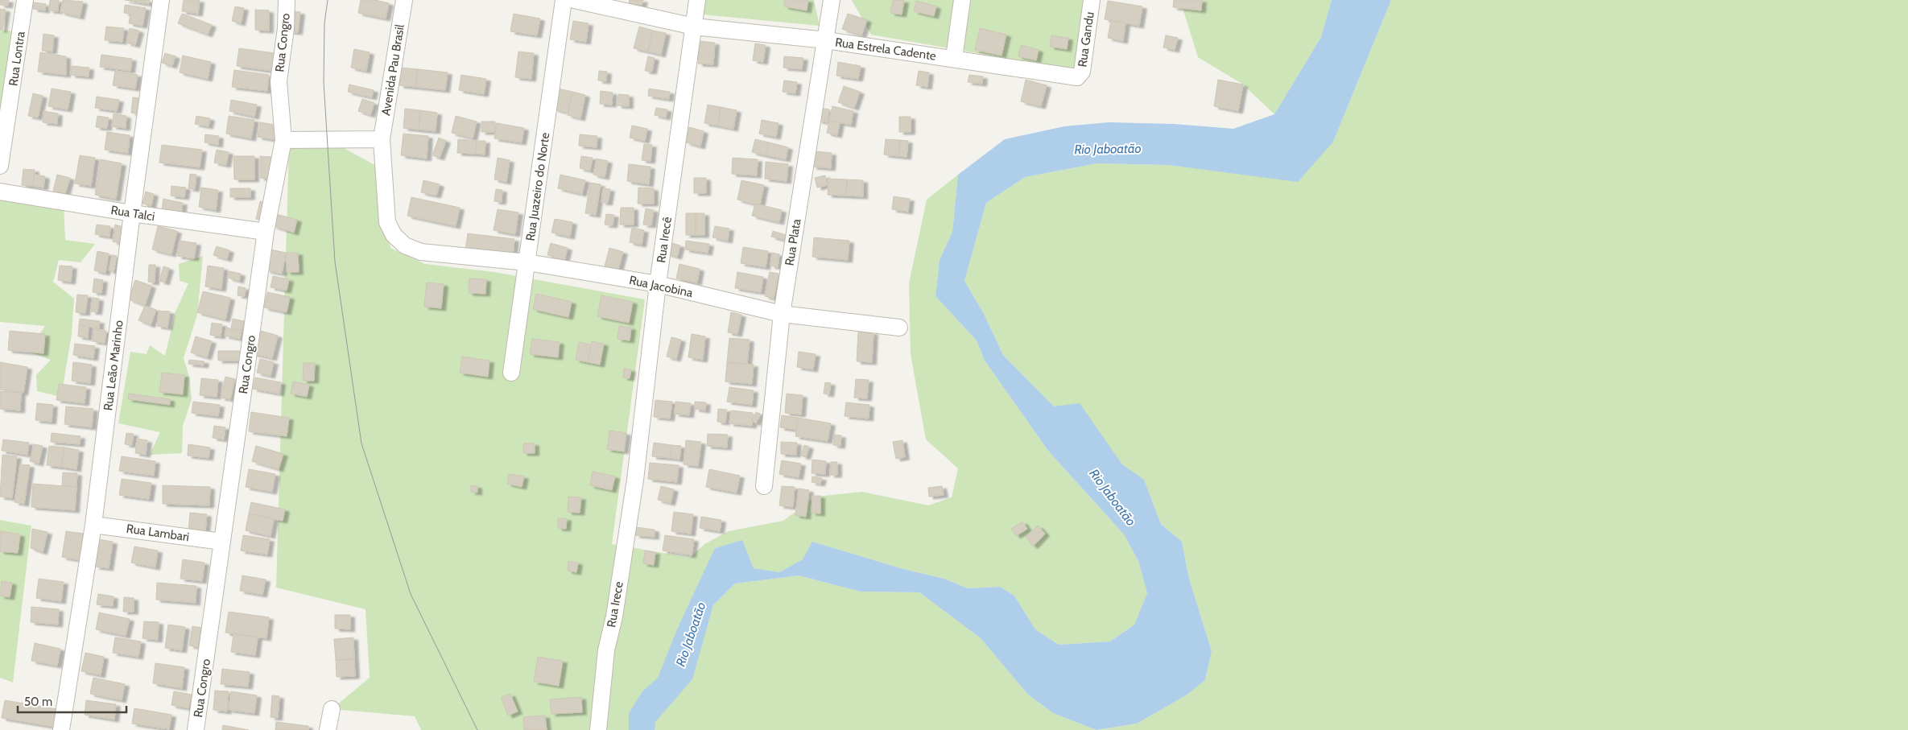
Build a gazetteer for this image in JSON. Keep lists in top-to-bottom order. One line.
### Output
{"streets":{"street":["Rua Gandu","Rua Congro","Rua Estrela Cadente","Rua Lontra","Avenida Pau Brasil","Rua Juazeiro do Norte","Rua Talci","Rua Irecê","Rua Plata","Rua Jacobina","Rua Leão Marinho","Rua Lambari","Rua Irece"]},"crossings":[["Rua Gandu","Rua Estrela Cadente"],["Rua Congro","Rua Talci"],["Rua Congro","Rua Lambari"],["Rua Estrela Cadente","Rua Irecê"],["Rua Estrela Cadente","Rua Plata"],["Avenida Pau Brasil","Rua Jacobina"],["Rua Juazeiro do Norte","Rua Jacobina"],["Rua Talci","Rua Leão Marinho"],["Rua Irecê","Rua Jacobina"],["Rua Irecê","Rua Irece"],["Rua Plata","Rua Jacobina"],["Rua Leão Marinho","Rua Lambari"]],"water":["Rio Jaboatão"],"scale_bar":"50 m"}
